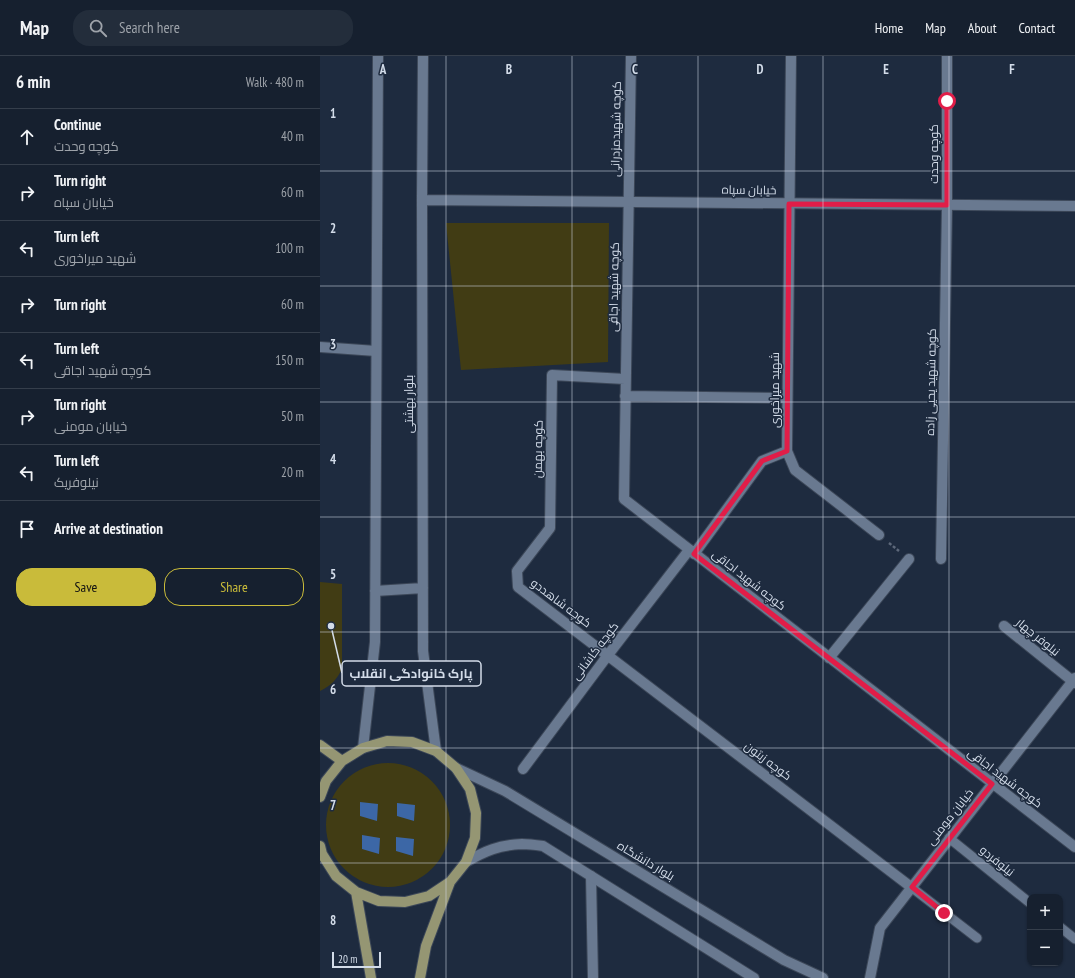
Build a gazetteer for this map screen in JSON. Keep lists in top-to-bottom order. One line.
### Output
{"streets":{"street":["کوچه شهیدمزدرانی","کوچه وحدت","خیابان سپاه","کوچه شهید اجاقی","کوچه شهید یحیی زاده","شهید میراخوری","بلوار بهشتی","کوچه بهمن","کوچه شاهددو","نیلوفر چهار","کوچه کاشانی","کوچه زیتون","خیابان مومنی","بلوار دانشگاه"],"lane":["نیلوفردو"]},"crossings":[["کوچه شهیدمزدرانی","خیابان سپاه"],["کوچه شهیدمزدرانی","کوچه شهید اجاقی"],["کوچه وحدت","خیابان سپاه"],["کوچه وحدت","کوچه شهید یحیی زاده"],["خیابان سپاه","کوچه شهید اجاقی"],["خیابان سپاه","کوچه شهید یحیی زاده"],["خیابان سپاه","شهید میراخوری"],["خیابان سپاه","بلوار بهشتی"],["کوچه شهید اجاقی","کوچه بهمن"],["کوچه شهید اجاقی","کوچه کاشانی"],["کوچه شهید اجاقی","خیابان مومنی"],["شهید میراخوری","کوچه کاشانی"],["کوچه بهمن","کوچه شاهددو"],["کوچه شاهددو","کوچه کاشانی"],["کوچه شاهددو","کوچه زیتون"],["نیلوفر چهار","خیابان مومنی"],["کوچه کاشانی","کوچه زیتون"],["کوچه زیتون","خیابان مومنی"],["خیابان مومنی","نیلوفردو"]],"places":["پارک خانوادگی انقلاب"],"scale_bar":"20 m","page":{"header":"Map","search":"Search here","nav":["Home","Map","About","Contact"],"heading":["6 min","Walk · 480 m"],"list":[["Continue","کوچه وحدت","40 m"],["Turn right","خیابان سپاه","60 m"],["Turn left","شهید میراخوری","100 m"],["Turn right","60 m"],["Turn left","کوچه شهید اجاقی","150 m"],["Turn right","خیابان مومنی","50 m"],["Turn left","نیلوفریک","20 m"],"Arrive at destination"],"buttons":["Save","Share"],"map_buttons":["+","−"],"scale":"20 m"},"grid":{"columns":["A","B","C","D","E","F"],"rows":["1","2","3","4","5","6","7","8"]}}
